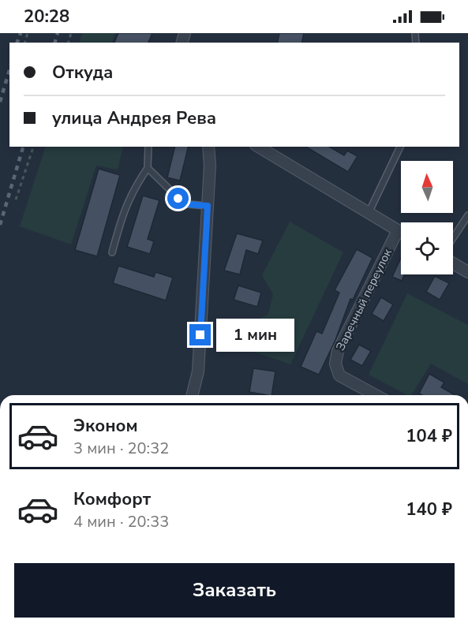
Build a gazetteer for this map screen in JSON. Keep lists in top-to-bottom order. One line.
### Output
{"streets":{"street":["Заречный переулок"]},"north":"top","page":{"status":"20:28","banner":["Откуда","улица Андрея Рева"],"bubble":"1 мин","list":[{"name":"Эконом","note":"3 мин · 20:32","value":"104 ₽"},{"name":"Комфорт","note":"4 мин · 20:33","value":"140 ₽"}],"buttons":"Заказать"}}
